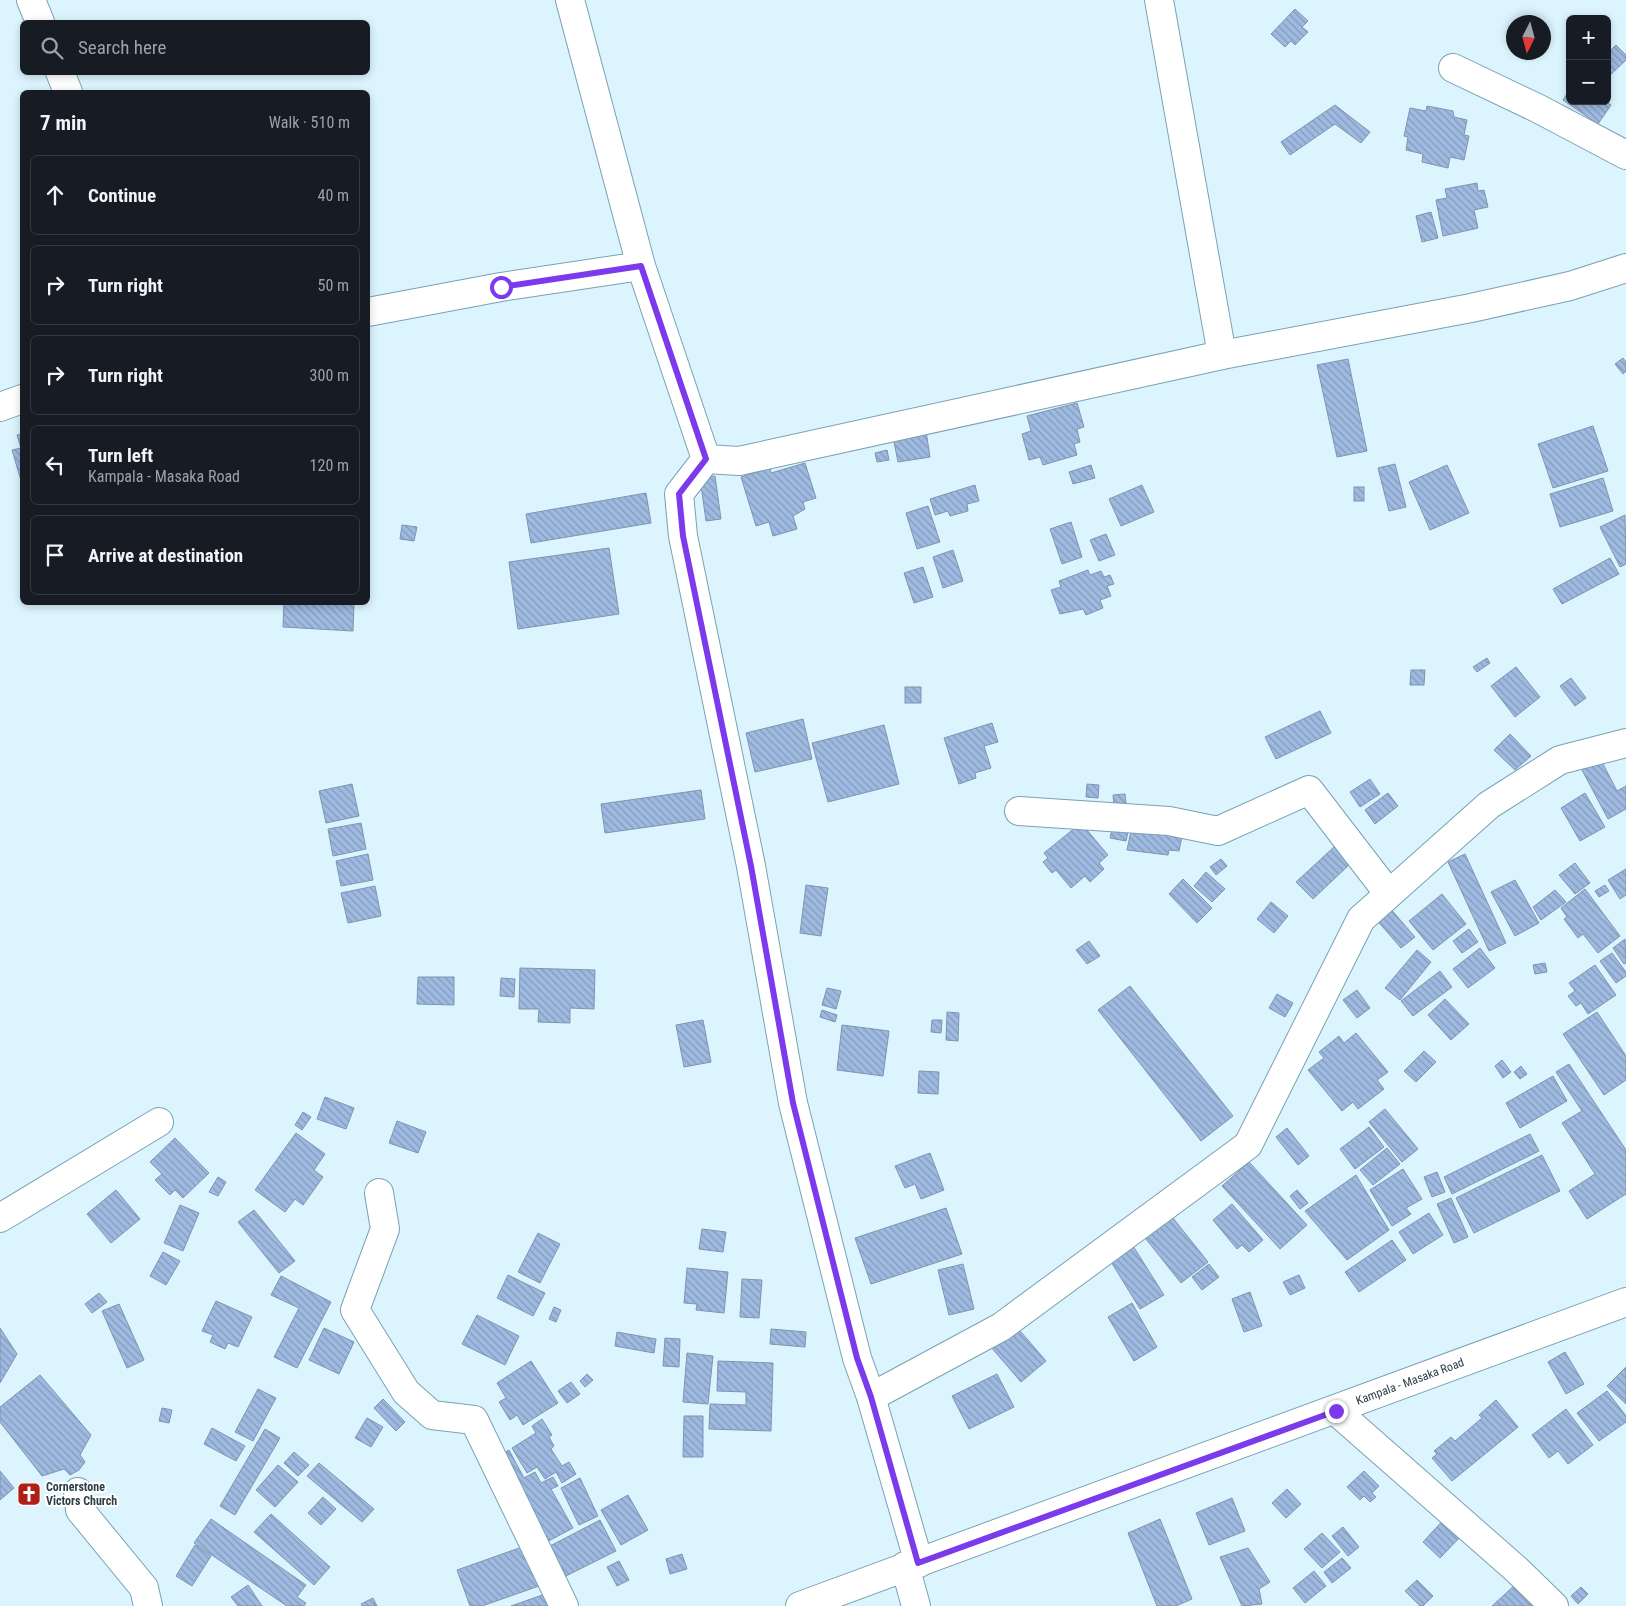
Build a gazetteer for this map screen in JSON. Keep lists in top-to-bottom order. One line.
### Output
{"streets":{"street":["Kampala - Masaka Road"]},"places":{"church":["Cornerstone Victors Church"]},"north":"bottom","page":{"map_buttons":["+","−"],"search":"Search here","heading":["7 min","Walk · 510 m"],"list":[["Continue","40 m"],["Turn right","50 m"],["Turn right","300 m"],["Turn left","Kampala - Masaka Road","120 m"],"Arrive at destination"]}}
